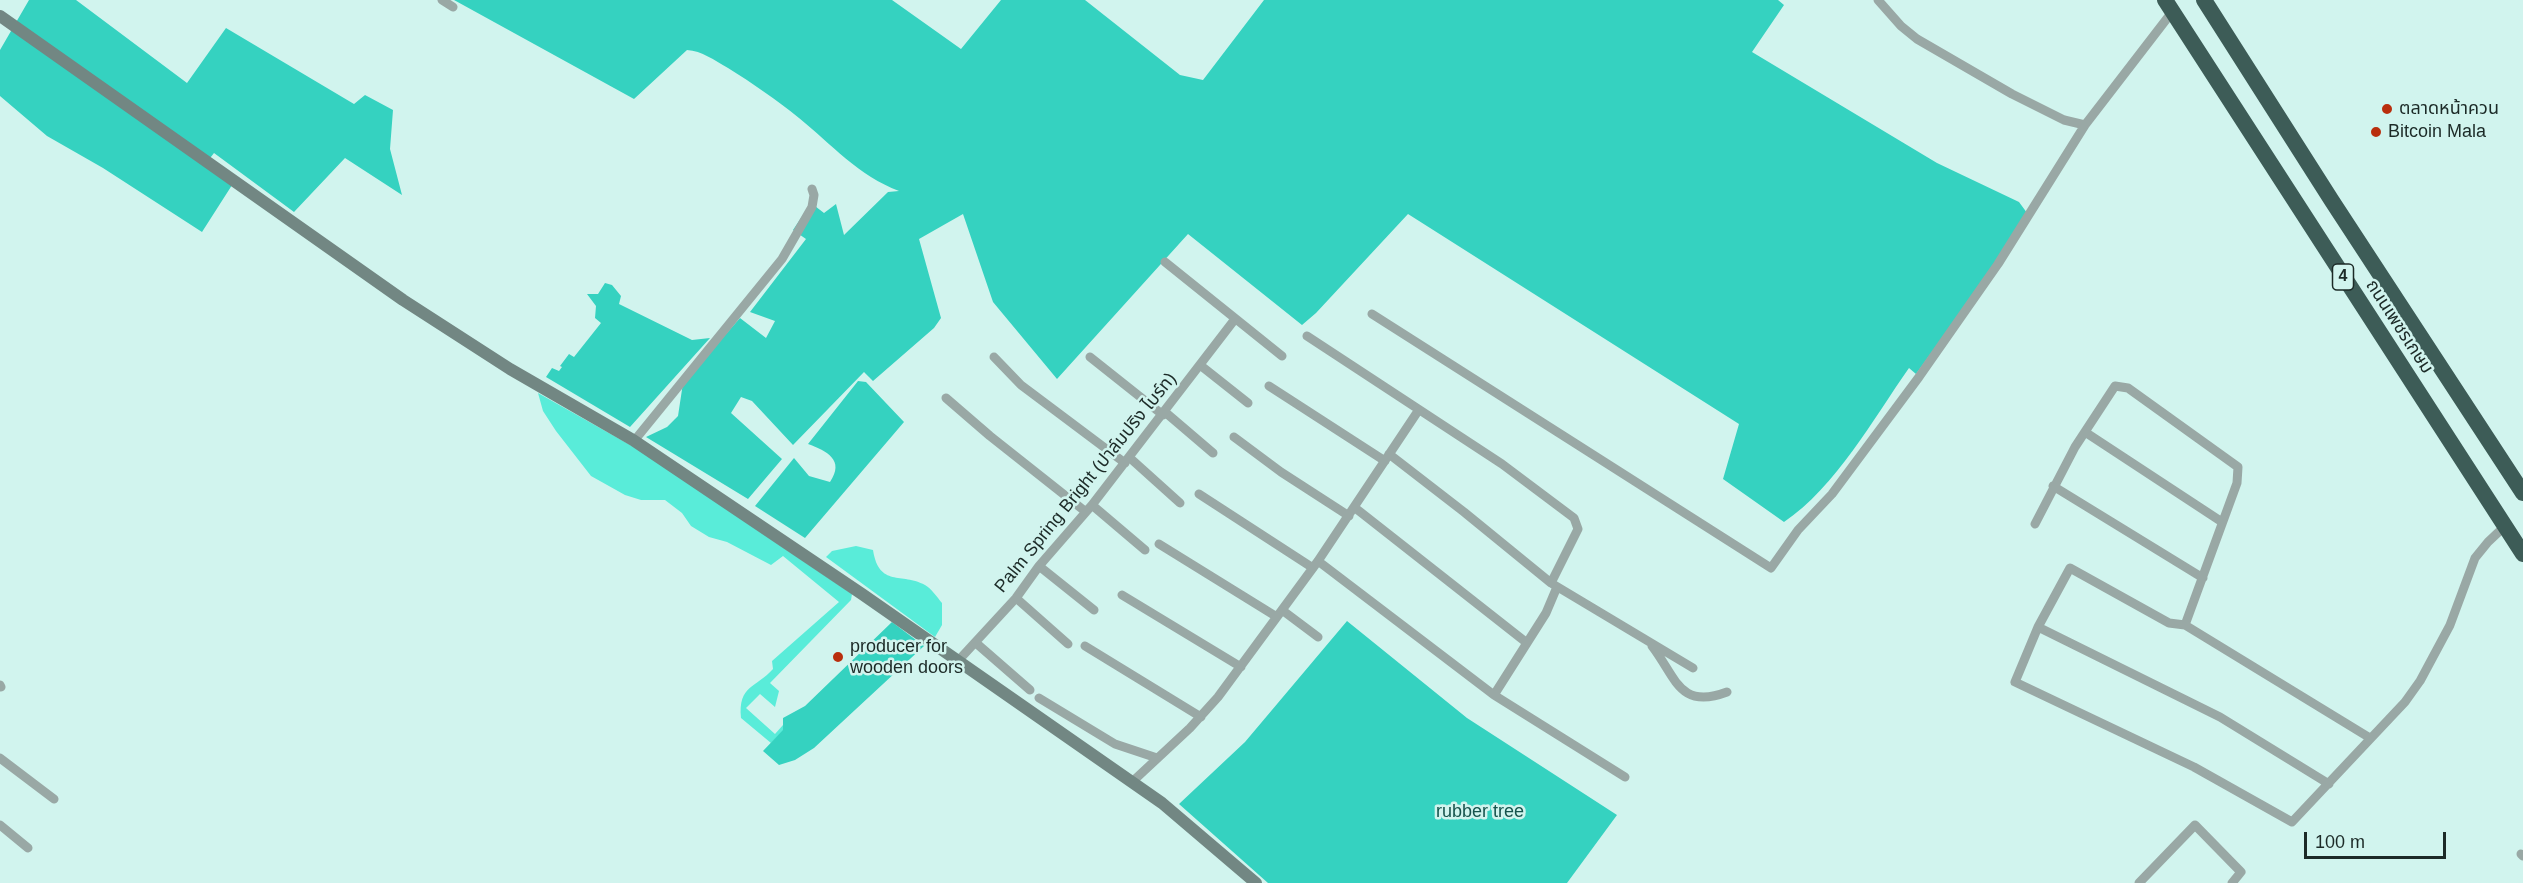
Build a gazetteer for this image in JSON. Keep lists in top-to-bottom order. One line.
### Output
{"streets":{"highway":["4","ถนนเพชรเกษม"],"street":["Palm Spring Bright (ปาล์มปริง ไบร์ท)"]},"parks":["rubber tree"],"places":["ตลาดหน้าควน","Bitcoin Mala","producer for wooden doors"],"scale_bar":"100 m"}
